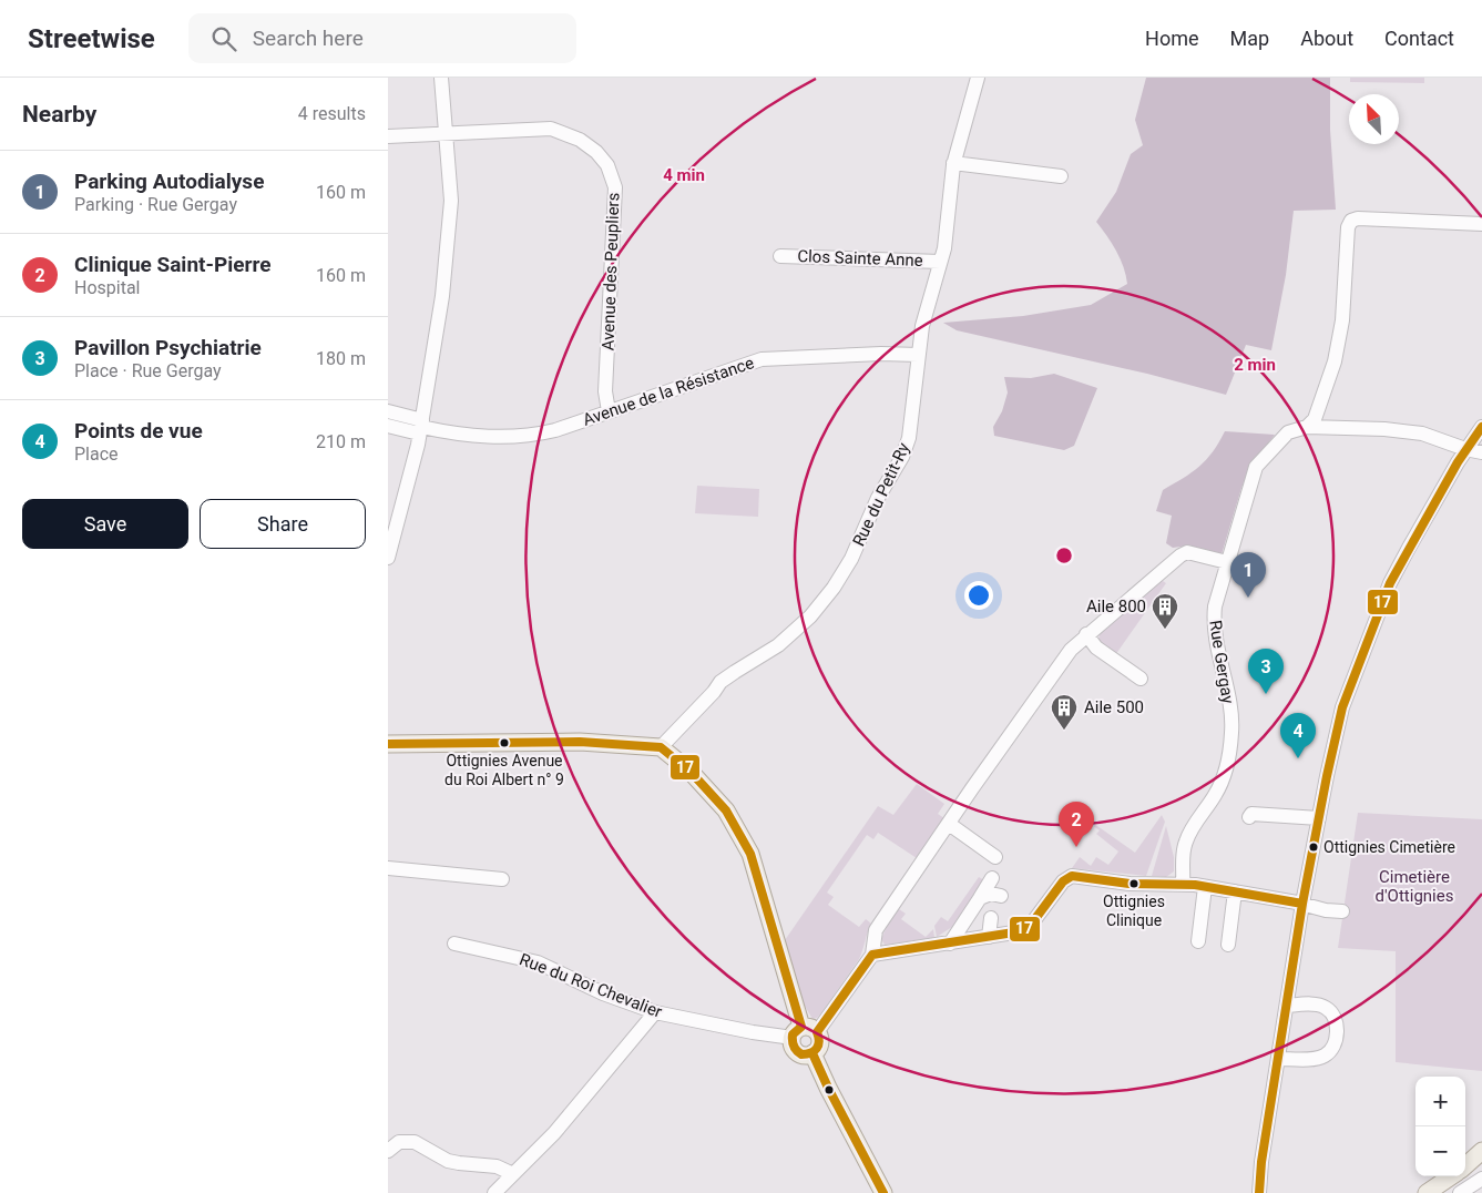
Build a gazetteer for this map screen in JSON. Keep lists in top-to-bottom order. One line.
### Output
{"streets":{"street":["Clos Sainte Anne","Avenue des Peupliers","Avenue de la Résistance","Rue du Petit-Ry","Rue Gergay","Rue du Roi Chevalier"]},"crossings":[["Clos Sainte Anne","Rue du Petit-Ry"],["Avenue des Peupliers","Avenue de la Résistance"],["Avenue de la Résistance","Rue du Petit-Ry"]],"parks":["Cimetière d'Ottignies"],"places":{"building":["Aile 800","Aile 500"],"other":["Ottignies Avenue du Roi Albert n° 9","Ottignies Cimetière","Ottignies Clinique"]},"lines":["transit line 17"],"north":"top left","page":{"header":"Streetwise","search":"Search here","nav":["Home","Map","About","Contact"],"heading":["Nearby","4 results"],"list":[{"mark":"1","name":"Parking Autodialyse","note":"Parking · Rue Gergay","value":"160 m"},{"mark":"2","name":"Clinique Saint-Pierre","note":"Hospital","value":"160 m"},{"mark":"3","name":"Pavillon Psychiatrie","note":"Place · Rue Gergay","value":"180 m"},{"mark":"4","name":"Points de vue","note":"Place","value":"210 m"}],"buttons":["Save","Share"],"pins":["1","3","4","2"],"map_buttons":["+","−"]},"rings":["4 min","2 min"]}
